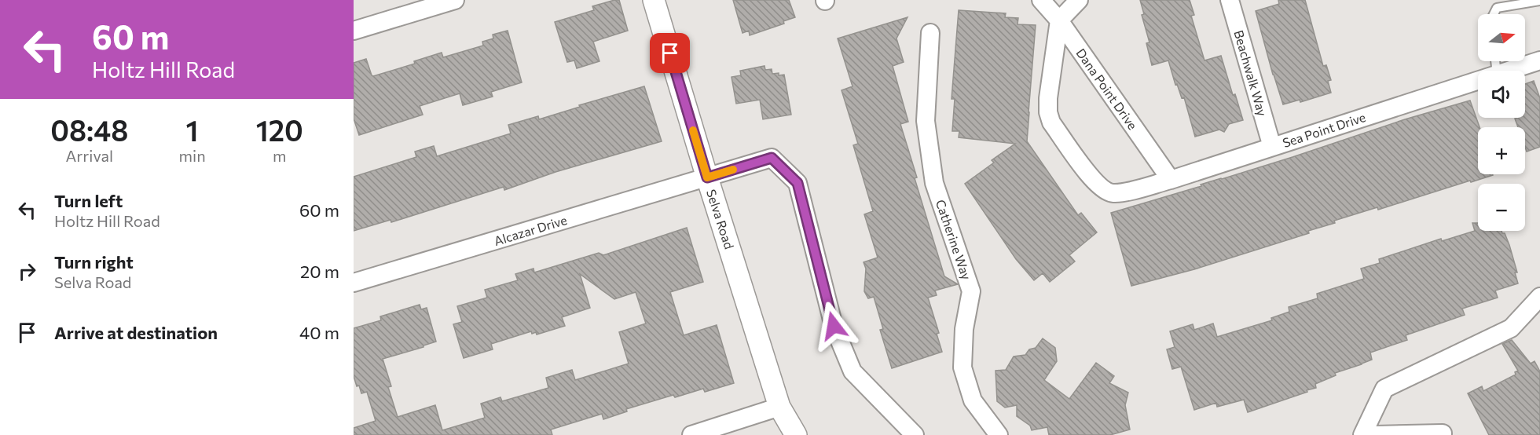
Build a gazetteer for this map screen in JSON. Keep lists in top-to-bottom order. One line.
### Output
{"streets":{"street":["Beachwalk Way","Dana Point Drive","Sea Point Drive","Selva Road","Alcazar Drive","Catherine Way"]},"crossings":[["Beachwalk Way","Sea Point Drive"],["Dana Point Drive","Sea Point Drive"],["Selva Road","Alcazar Drive"]],"north":"right","page":{"turn":["60 m","Holtz Hill Road"],"map_buttons":["+","−"],"eta":["08:48","Arrival","1","min","120","m"],"list":[{"name":"Turn left","note":"Holtz Hill Road","value":"60 m"},{"name":"Turn right","note":"Selva Road","value":"20 m"},{"name":"Arrive at destination","value":"40 m"}]}}
